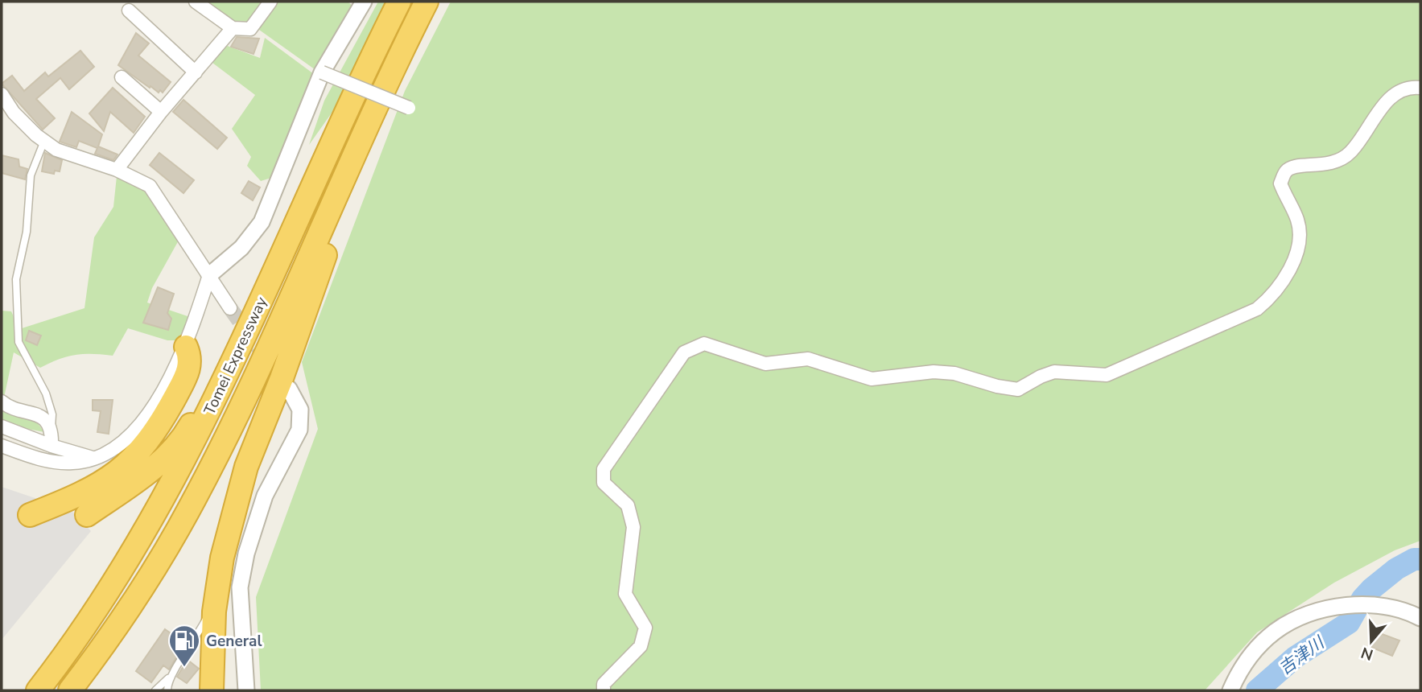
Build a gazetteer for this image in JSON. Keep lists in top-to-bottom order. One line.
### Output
{"streets":{"highway":["Tomei Expressway"]},"water":["吉津川"],"places":{"fuel station":["General"]},"north":"bottom"}
